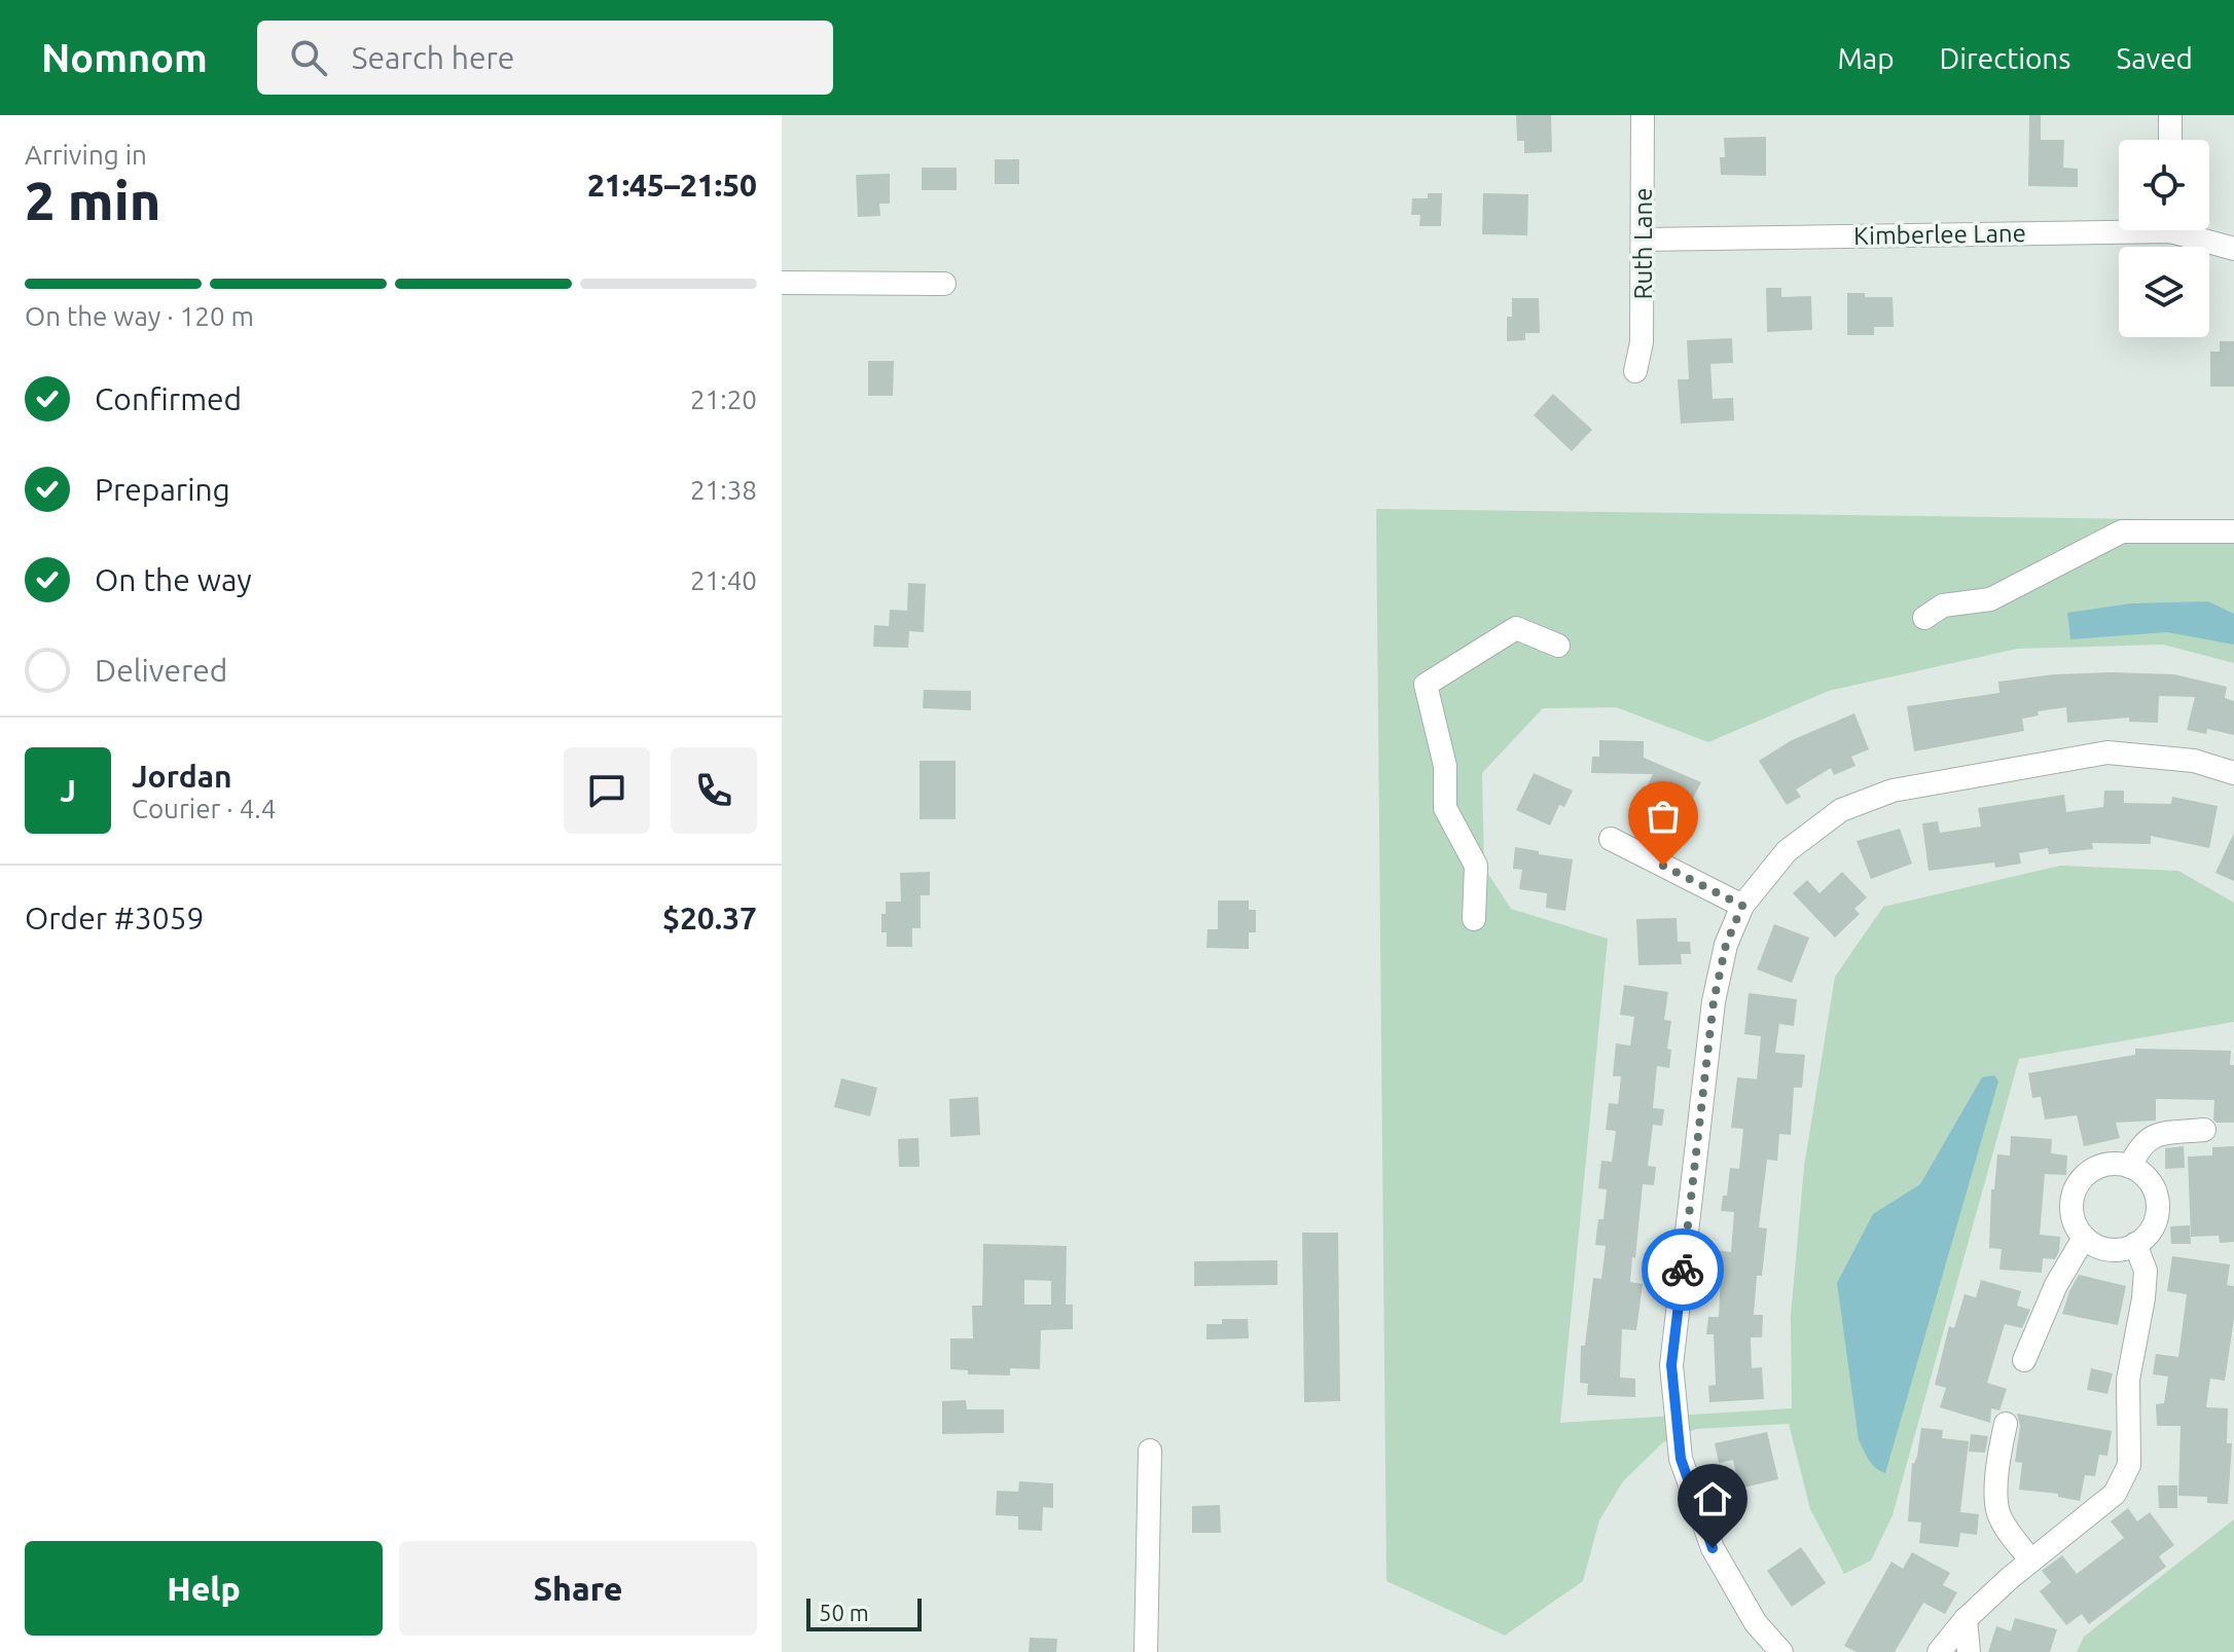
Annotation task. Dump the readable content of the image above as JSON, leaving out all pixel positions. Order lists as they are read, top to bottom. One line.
{"streets":{"street":["Kimberlee Lane","Ruth Lane"]},"crossings":[["Kimberlee Lane","Ruth Lane"]],"scale_bar":"50 m","page":{"header":"Nomnom","search":"Search here","nav":["Map","Directions","Saved"],"heading":["2 min","Arriving in","21:45–21:50"],"panel":["Jordan","Courier · 4.4","Order #3059","$20.37"],"bar":"On the way · 120 m","list":[["Confirmed","21:20"],["Preparing","21:38"],["On the way","21:40"],"Delivered"],"round":"J","buttons":["Help","Share"],"scale":"50 m"}}
